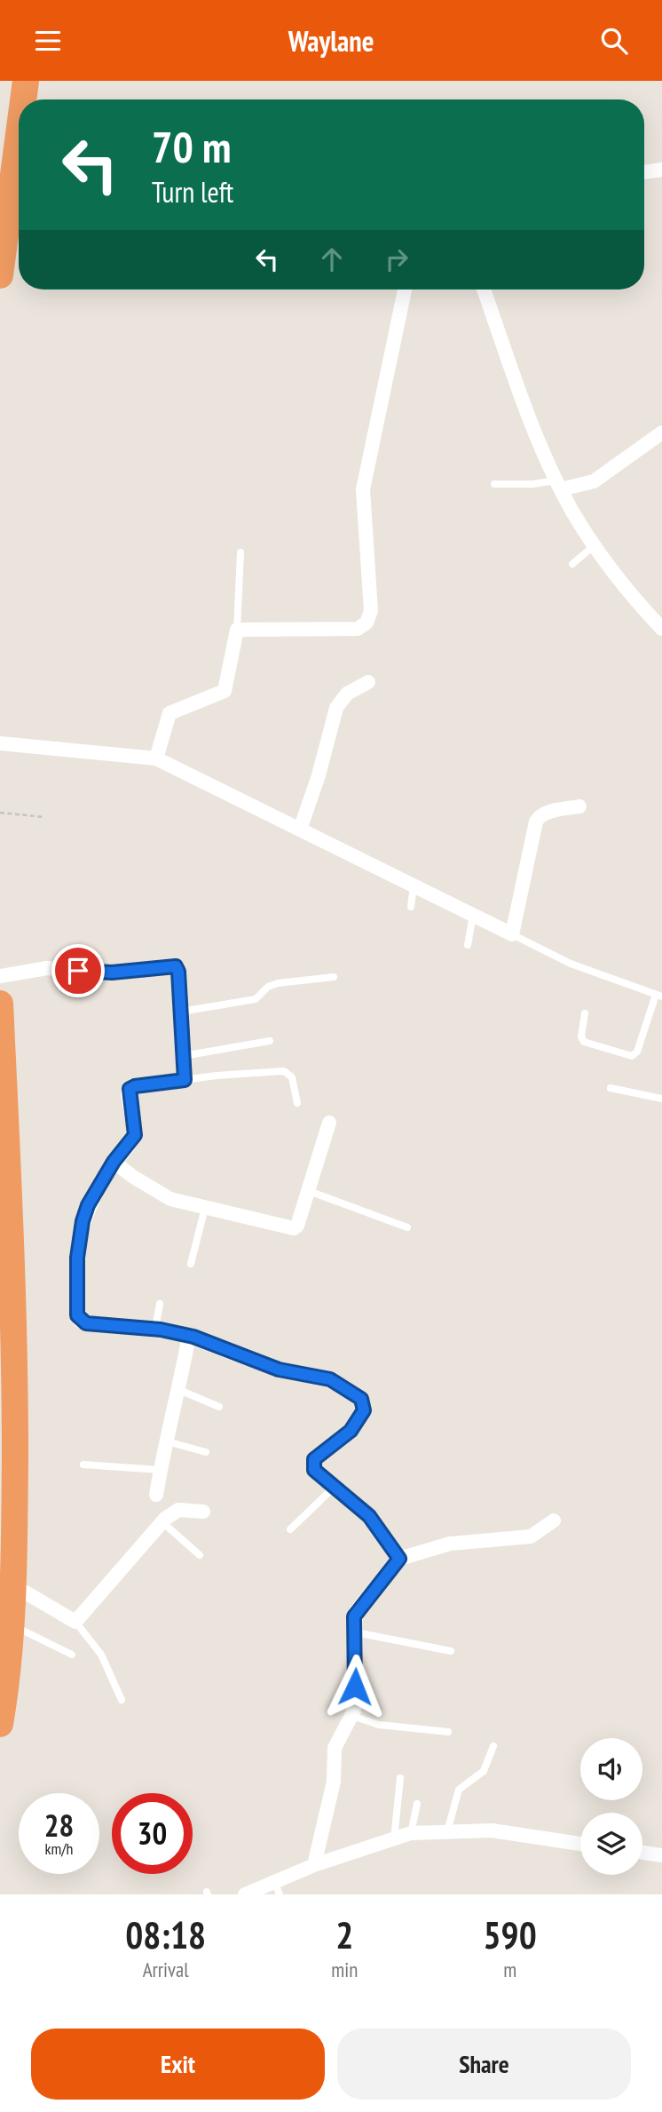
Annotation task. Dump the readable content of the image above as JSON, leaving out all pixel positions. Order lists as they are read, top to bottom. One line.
{"page":{"header":"Waylane","turn":["70 m","Turn left"],"speed":"28 km/h","limit":"30","eta":["08:18","Arrival","2","min","590","m"],"buttons":["Exit","Share"]}}
